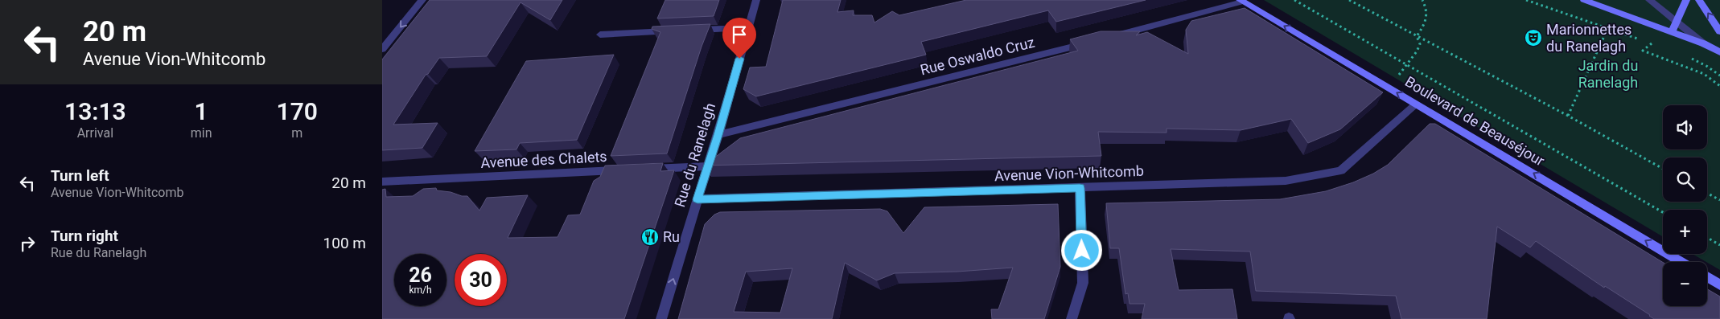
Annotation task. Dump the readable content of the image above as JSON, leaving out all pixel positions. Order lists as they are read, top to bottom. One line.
{"streets":{"street":["Rue Oswaldo Cruz","Boulevard de Beauséjour","Rue du Ranelagh","Avenue des Chalets","Avenue Vion-Whitcomb"]},"crossings":[["Rue Oswaldo Cruz","Rue du Ranelagh"],["Boulevard de Beauséjour","Avenue Vion-Whitcomb"],["Rue du Ranelagh","Avenue Vion-Whitcomb"]],"one_way":["Boulevard de Beauséjour","Rue du Ranelagh"],"parks":["Jardin du Ranelagh"],"places":{"theatre":["Marionnettes du Ranelagh"],"restaurant":["Ru"]},"page":{"turn":["20 m","Avenue Vion-Whitcomb"],"eta":["13:13","Arrival","1","min","170","m"],"map_buttons":["+","−"],"list":[{"name":"Turn left","note":"Avenue Vion-Whitcomb","value":"20 m"},{"name":"Turn right","note":"Rue du Ranelagh","value":"100 m"}],"speed":"26 km/h","limit":"30"}}
